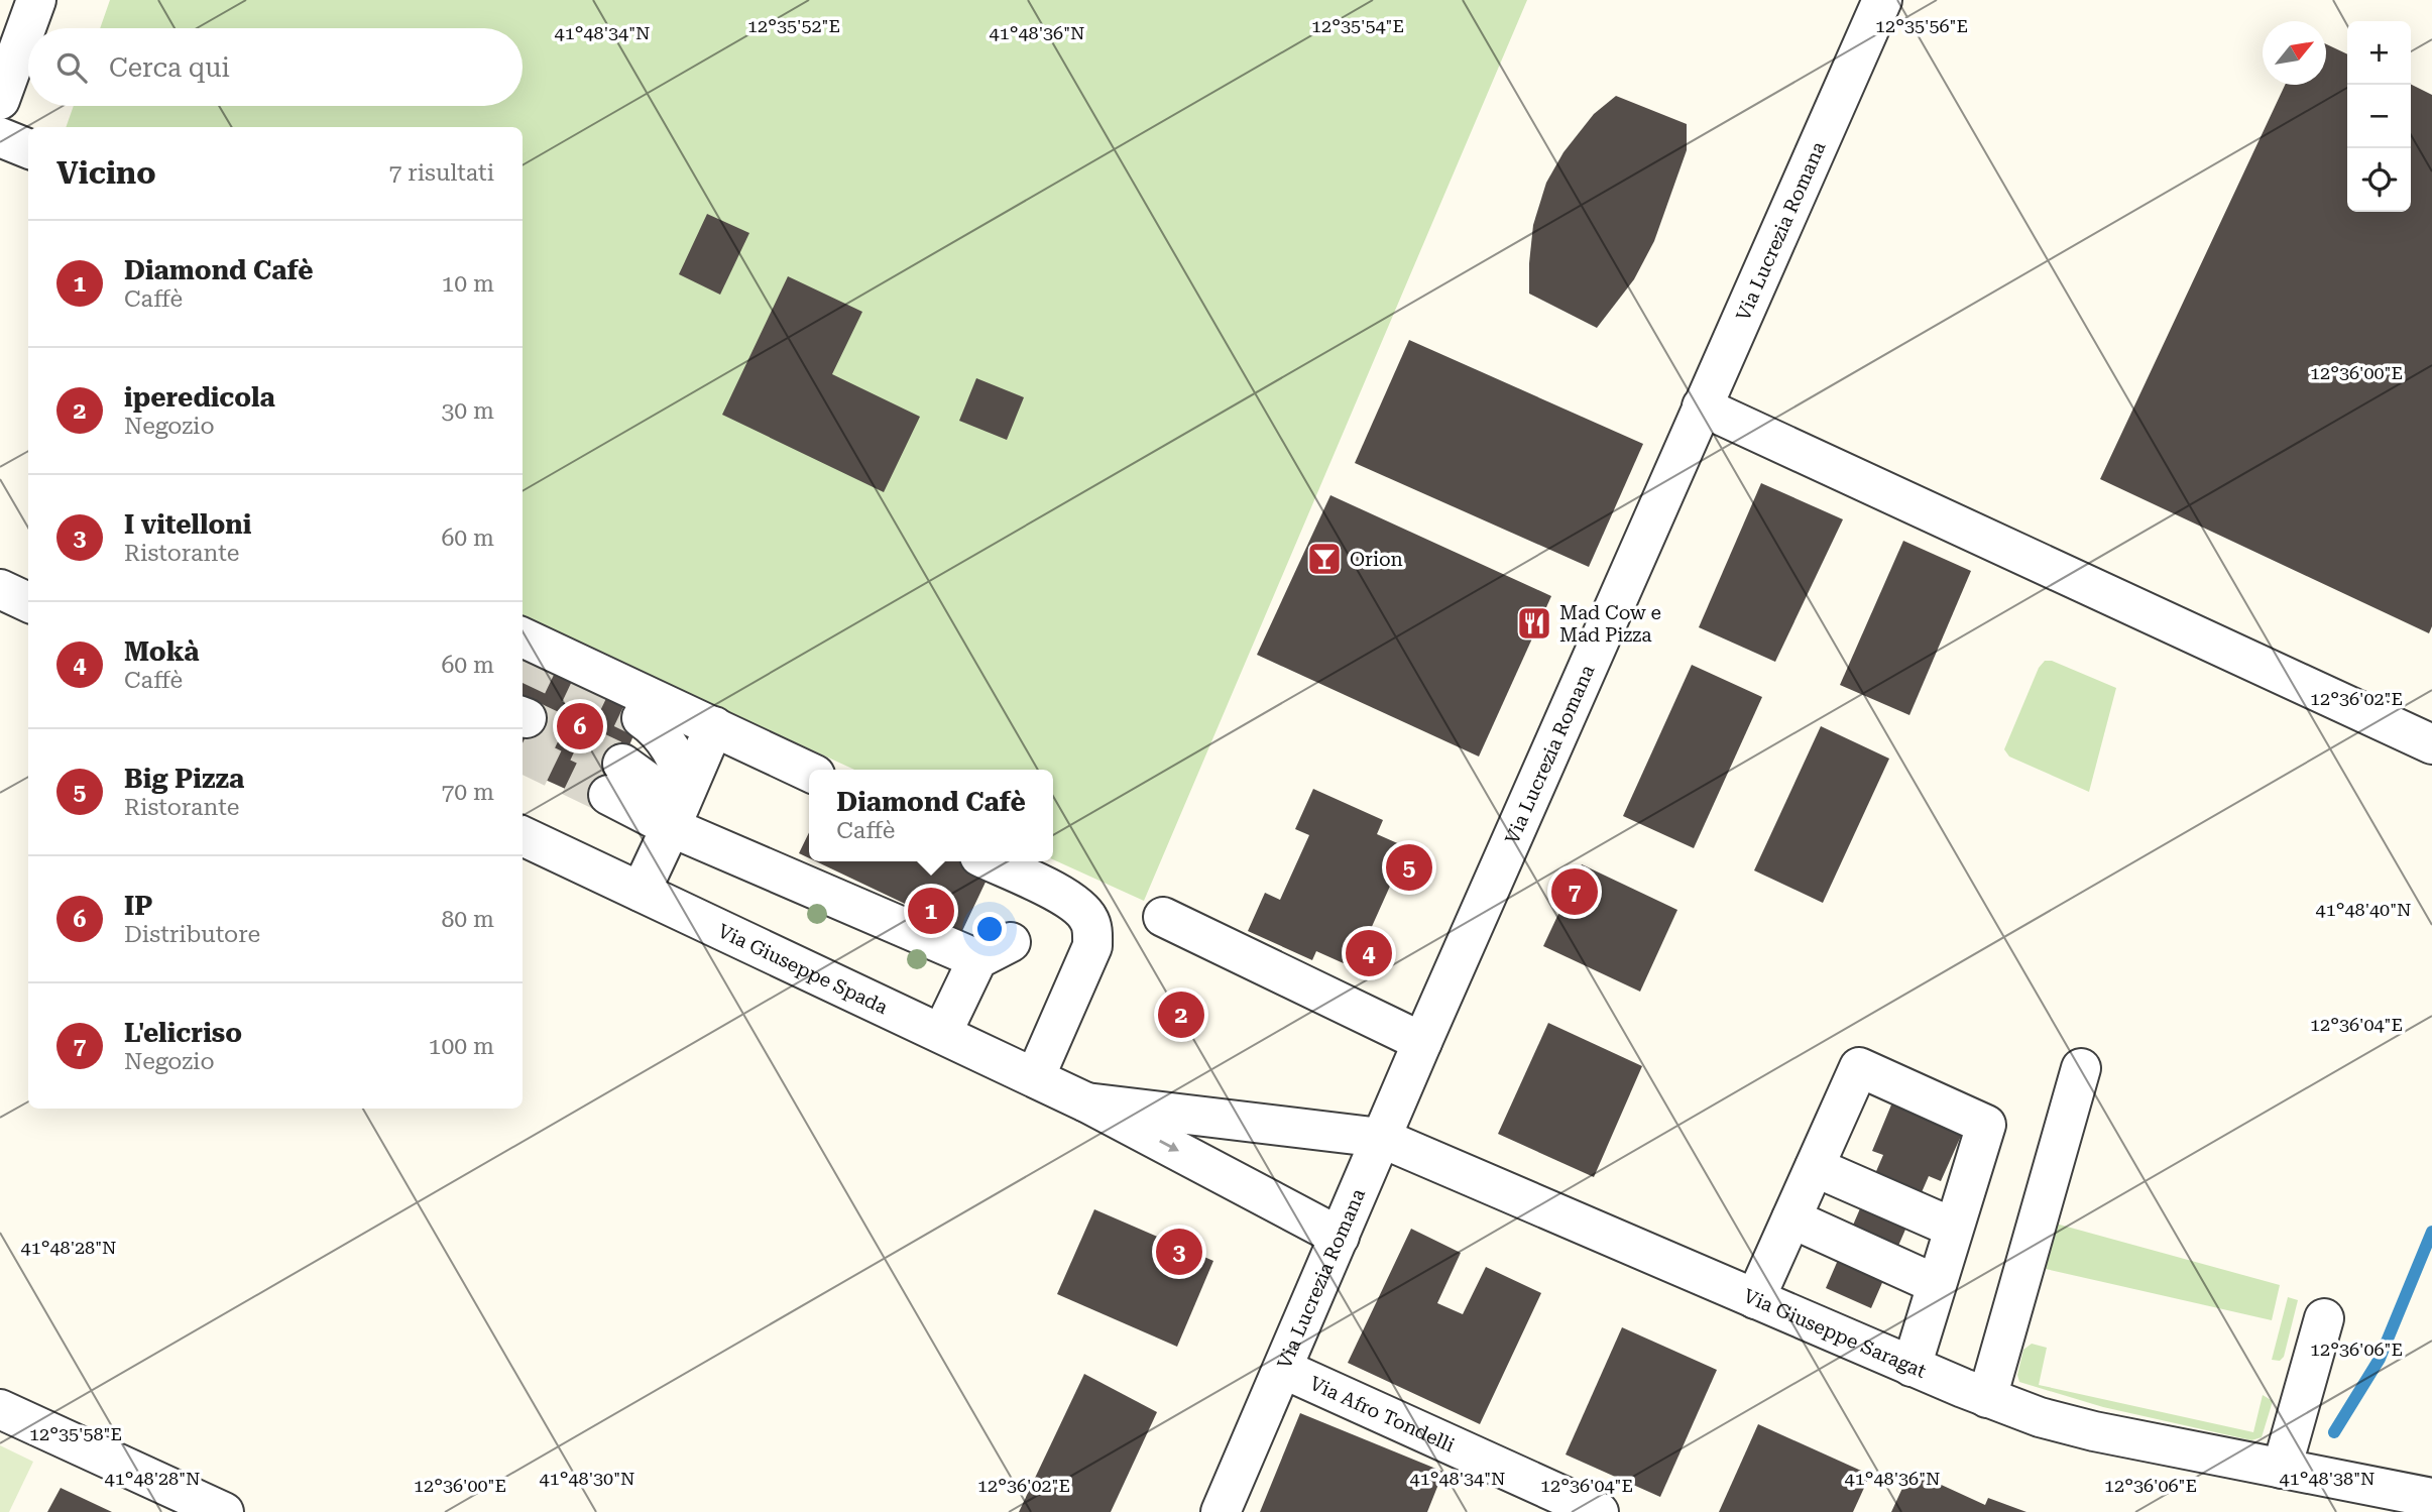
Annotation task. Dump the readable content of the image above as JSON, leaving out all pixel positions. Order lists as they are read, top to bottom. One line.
{"streets":{"street":["Via Lucrezia Romana","Via Giuseppe Spada","Via Giuseppe Saragat","Via Afro Tondelli"]},"crossings":[["Via Lucrezia Romana","Via Giuseppe Spada"],["Via Lucrezia Romana","Via Giuseppe Saragat"],["Via Lucrezia Romana","Via Afro Tondelli"],["Via Giuseppe Spada","Via Giuseppe Saragat"]],"places":{"bar":["Orion"],"restaurant":["Mad Cow e Mad Pizza"]},"north":"top right","page":{"map_buttons":["+","−"],"search":"Cerca qui","heading":["Vicino","7 risultati"],"list":[{"mark":"1","name":"Diamond Cafè","note":"Caffè","value":"10 m"},{"mark":"2","name":"iperedicola","note":"Negozio","value":"30 m"},{"mark":"3","name":"I vitelloni","note":"Ristorante","value":"60 m"},{"mark":"4","name":"Mokà","note":"Caffè","value":"60 m"},{"mark":"5","name":"Big Pizza","note":"Ristorante","value":"70 m"},{"mark":"6","name":"IP","note":"Distributore","value":"80 m"},{"mark":"7","name":"L'elicriso","note":"Negozio","value":"100 m"}],"pins":["6","5","7","1","4","2","3"],"popup":["Diamond Cafè","Caffè"]},"coordinates":["12°35'52\"E","12°35'54\"E","12°35'56\"E","41°48'34\"N","41°48'36\"N","12°36'00\"E","12°36'02\"E","41°48'40\"N","12°36'04\"E","41°48'28\"N","12°36'06\"E","12°35'58\"E","41°48'30\"N","41°48'38\"N"]}
